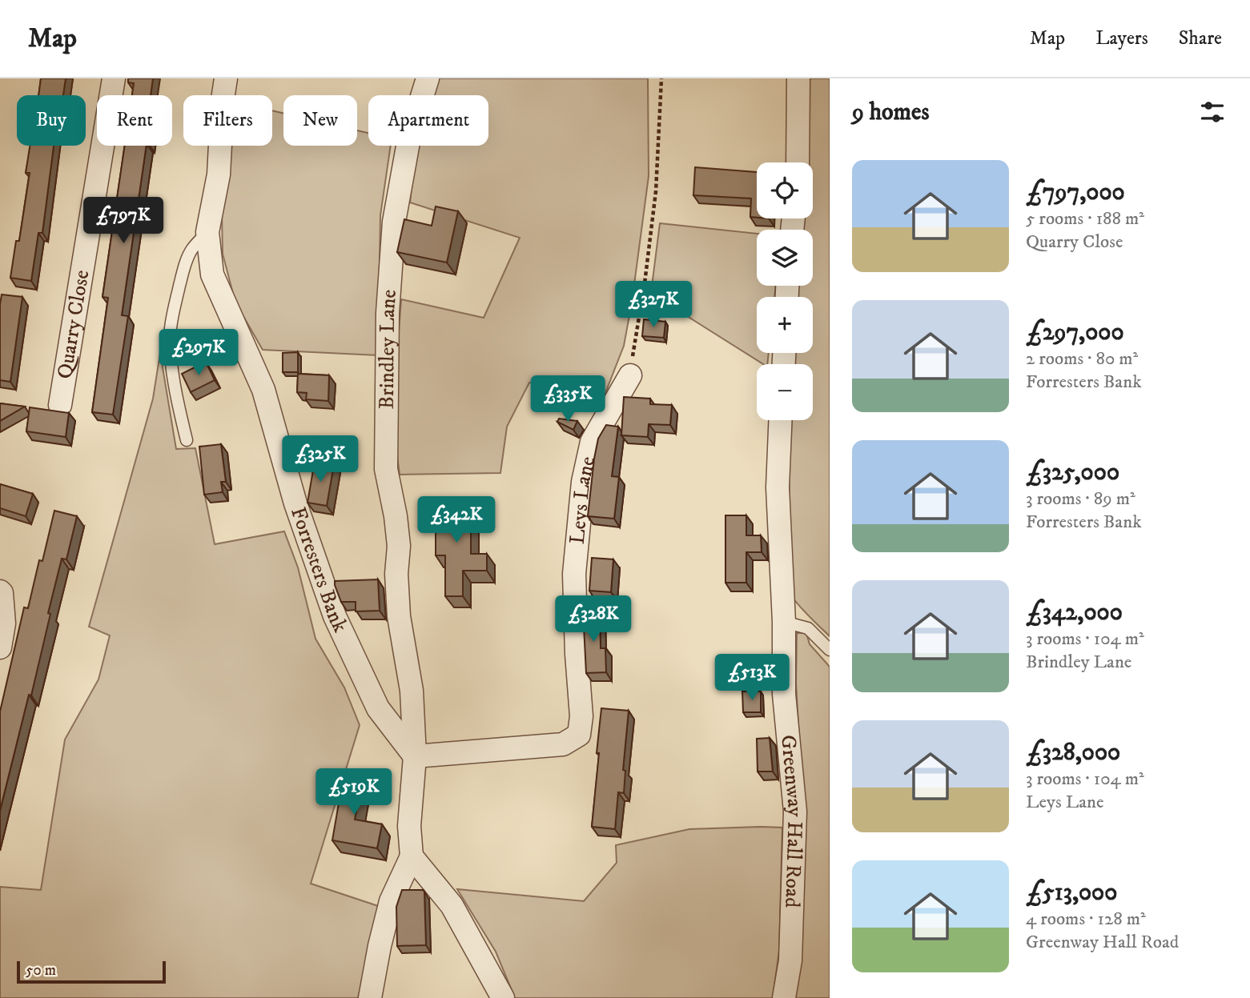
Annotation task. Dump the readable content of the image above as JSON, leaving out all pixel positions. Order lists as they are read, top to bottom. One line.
{"streets":{"street":["Quarry Close","Brindley Lane","Leys Lane","Forresters Bank","Greenway Hall Road"]},"crossings":[["Brindley Lane","Leys Lane"],["Brindley Lane","Forresters Bank"],["Leys Lane","Forresters Bank"]],"scale_bar":"50 m","page":{"header":"Map","nav":["Map","Layers","Share"],"heading":"9 homes","chip":["Buy","Rent","Filters","New","Apartment"],"list":[{"name":"£797,000","note":"5 rooms · 188 m² · Quarry Close"},{"name":"£297,000","note":"2 rooms · 80 m² · Forresters Bank"},{"name":"£325,000","note":"3 rooms · 89 m² · Forresters Bank"},{"name":"£342,000","note":"3 rooms · 104 m² · Brindley Lane"},{"name":"£328,000","note":"3 rooms · 104 m² · Leys Lane"},{"name":"£513,000","note":"4 rooms · 128 m² · Greenway Hall Road"}],"map_buttons":["+","−"],"price":["£797K","£327K","£297K","£335K","£325K","£342K","£328K","£513K","£519K"],"scale":"50 m"}}
